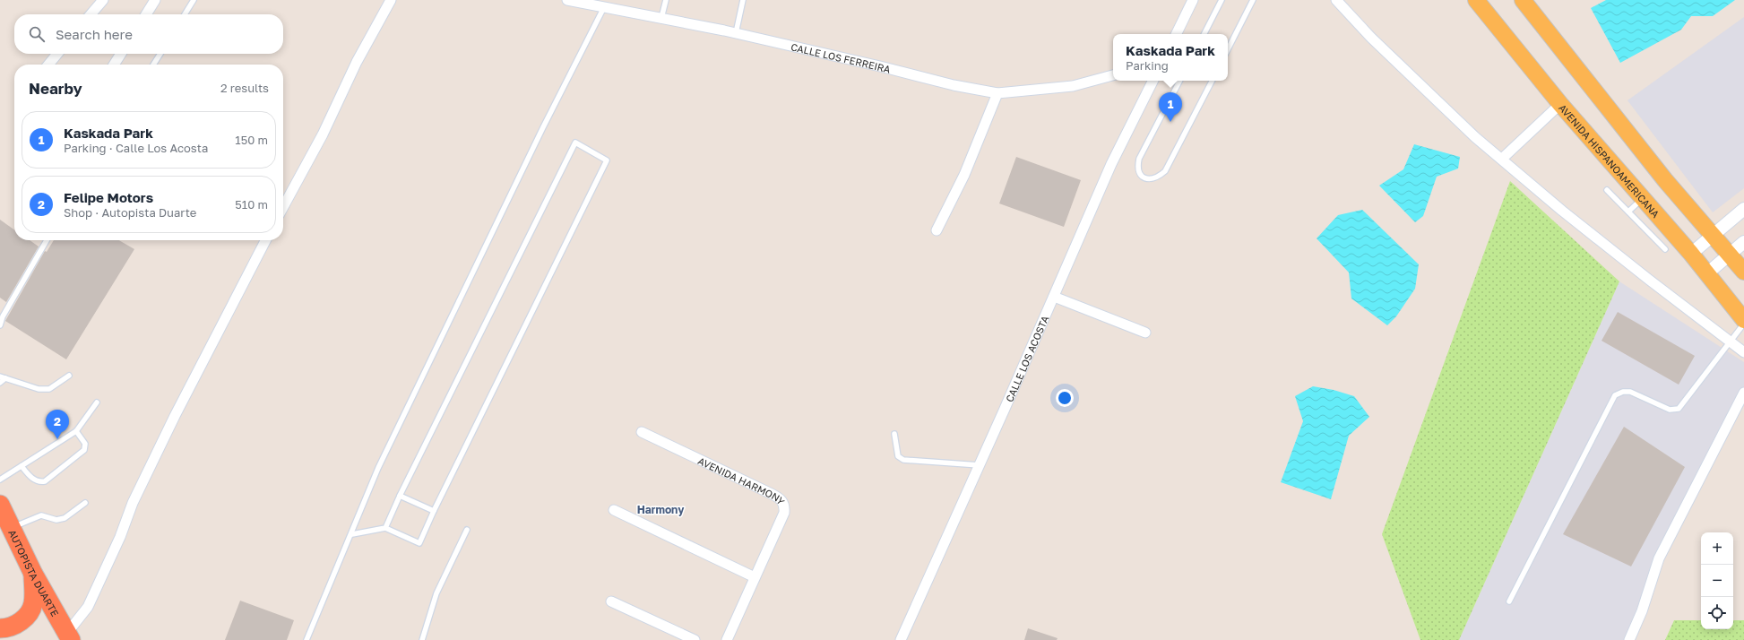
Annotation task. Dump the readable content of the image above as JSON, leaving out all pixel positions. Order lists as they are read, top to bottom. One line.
{"streets":{"highway":["AUTOPISTA DUARTE"],"main road":["AVENIDA HISPANOAMERICANA"],"street":["CALLE LOS FERREIRA","CALLE LOS ACOSTA","AVENIDA HARMONY"]},"districts":["Harmony"],"page":{"search":"Search here","popup":["Kaskada Park","Parking"],"heading":["Nearby","2 results"],"pins":["1","2"],"list":[{"mark":"1","name":"Kaskada Park","note":"Parking · Calle Los Acosta","value":"150 m"},{"mark":"2","name":"Felipe Motors","note":"Shop · Autopista Duarte","value":"510 m"}],"map_buttons":["+","−"]}}
